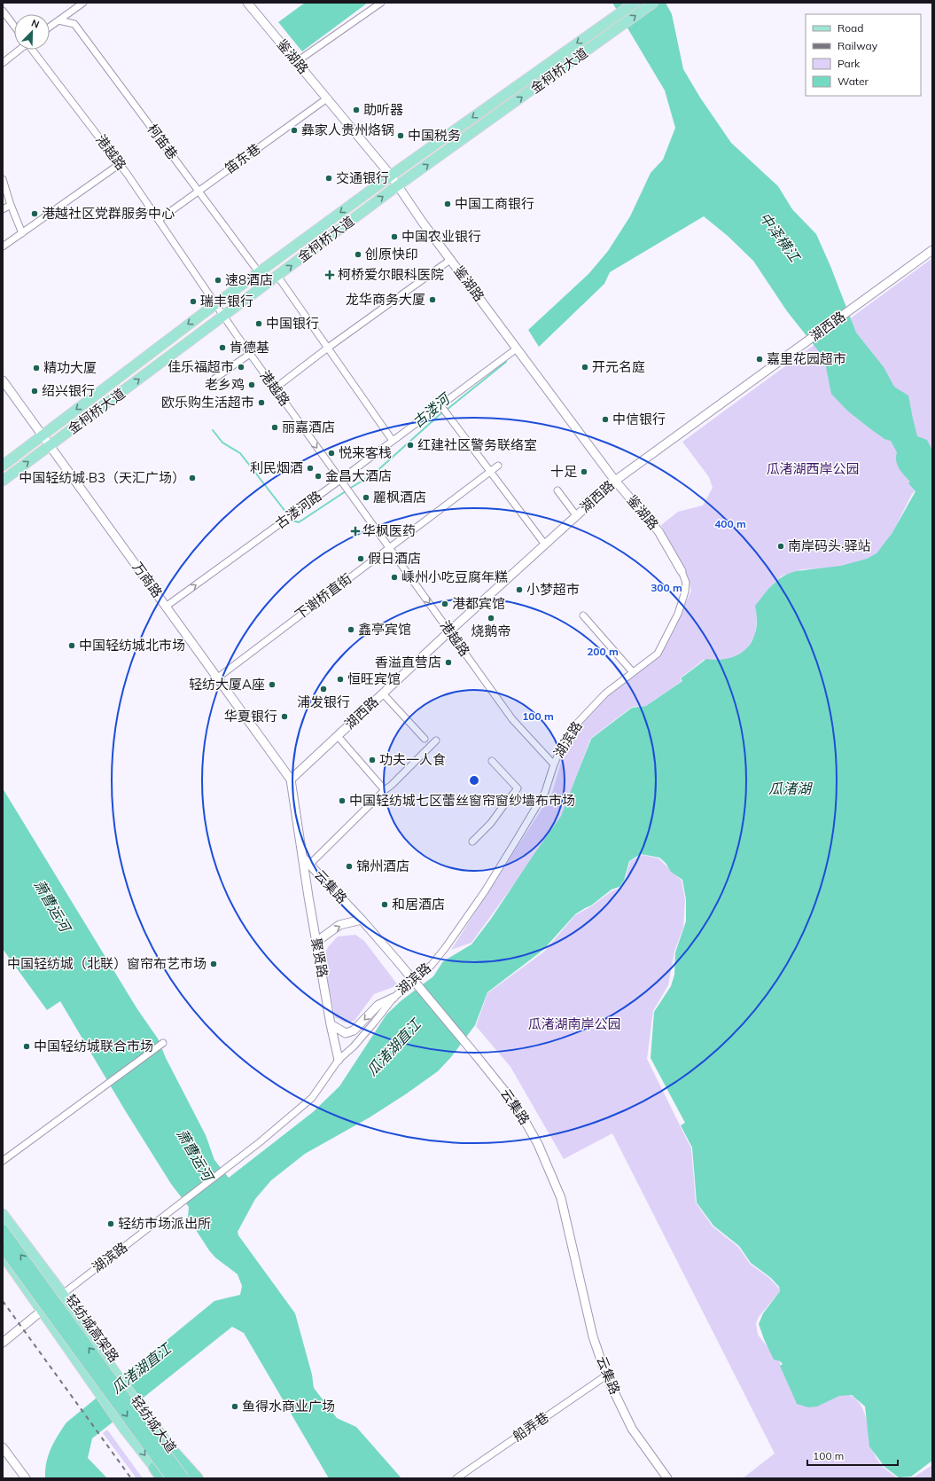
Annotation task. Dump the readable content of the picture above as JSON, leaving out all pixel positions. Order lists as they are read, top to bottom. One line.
{"streets":{"highway":["轻纺城高架路"],"main road":["金柯桥大道","轻纺城大道"],"street":["鉴湖路","柯笛巷","港越路","笛东巷","湖西路","古溇河路","万商路","下谢桥直街","湖滨路","云集路","聚贤路","船弄巷"]},"crossings":[["鉴湖路","金柯桥大道"],["鉴湖路","笛东巷"],["鉴湖路","湖西路"],["鉴湖路","古溇河路"],["鉴湖路","湖滨路"],["金柯桥大道","柯笛巷"],["金柯桥大道","港越路"],["金柯桥大道","万商路"],["柯笛巷","笛东巷"],["港越路","笛东巷"],["港越路","湖西路"],["港越路","古溇河路"],["港越路","下谢桥直街"],["港越路","湖滨路"],["湖西路","万商路"],["古溇河路","万商路"],["万商路","下谢桥直街"],["湖滨路","聚贤路"],["湖滨路","轻纺城大道"],["云集路","聚贤路"],["云集路","船弄巷"]],"one_way":["古溇河路"],"water":["中泽横江","古溇河","瓜渚湖","萧曹运河","瓜渚湖直江"],"parks":["瓜渚湖西岸公园","瓜渚湖南岸公园"],"places":{"other":["助听器","彝家人贵州烙锅","中国税务","交通银行","中国工商银行","港越社区党群服务中心","中国农业银行","创原快印","速8酒店","龙华商务大厦","瑞丰银行","中国银行","肯德基","嘉里花园超市","佳乐福超市","开元名庭","精功大厦","老乡鸡","绍兴银行","欧乐购生活超市","中信银行","丽嘉酒店","红建社区警务联络室","悦来客栈","利民烟酒","十足","金昌大酒店","中国轻纺城·B3（天汇广场）","麗枫酒店","南岸码头·驿站","假日酒店","嵊州小吃豆腐年糕","小梦超市","港都宾馆","烧鹅帝","鑫亭宾馆","中国轻纺城北市场","香溢直营店","恒旺宾馆","轻纺大厦A座","浦发银行","华夏银行","功夫一人食","中国轻纺城七区蕾丝窗帘窗纱墙布市场","锦州酒店","和居酒店","中国轻纺城（北联）窗帘布艺市场","中国轻纺城联合市场","轻纺市场派出所","鱼得水商业广场"],"health":["柯桥爱尔眼科医院","华枫医药"]},"legend":["Road","Railway","Park","Water"],"scale_bar":"100 m","north":"top right","rings":["400 m","300 m","200 m","100 m"]}
